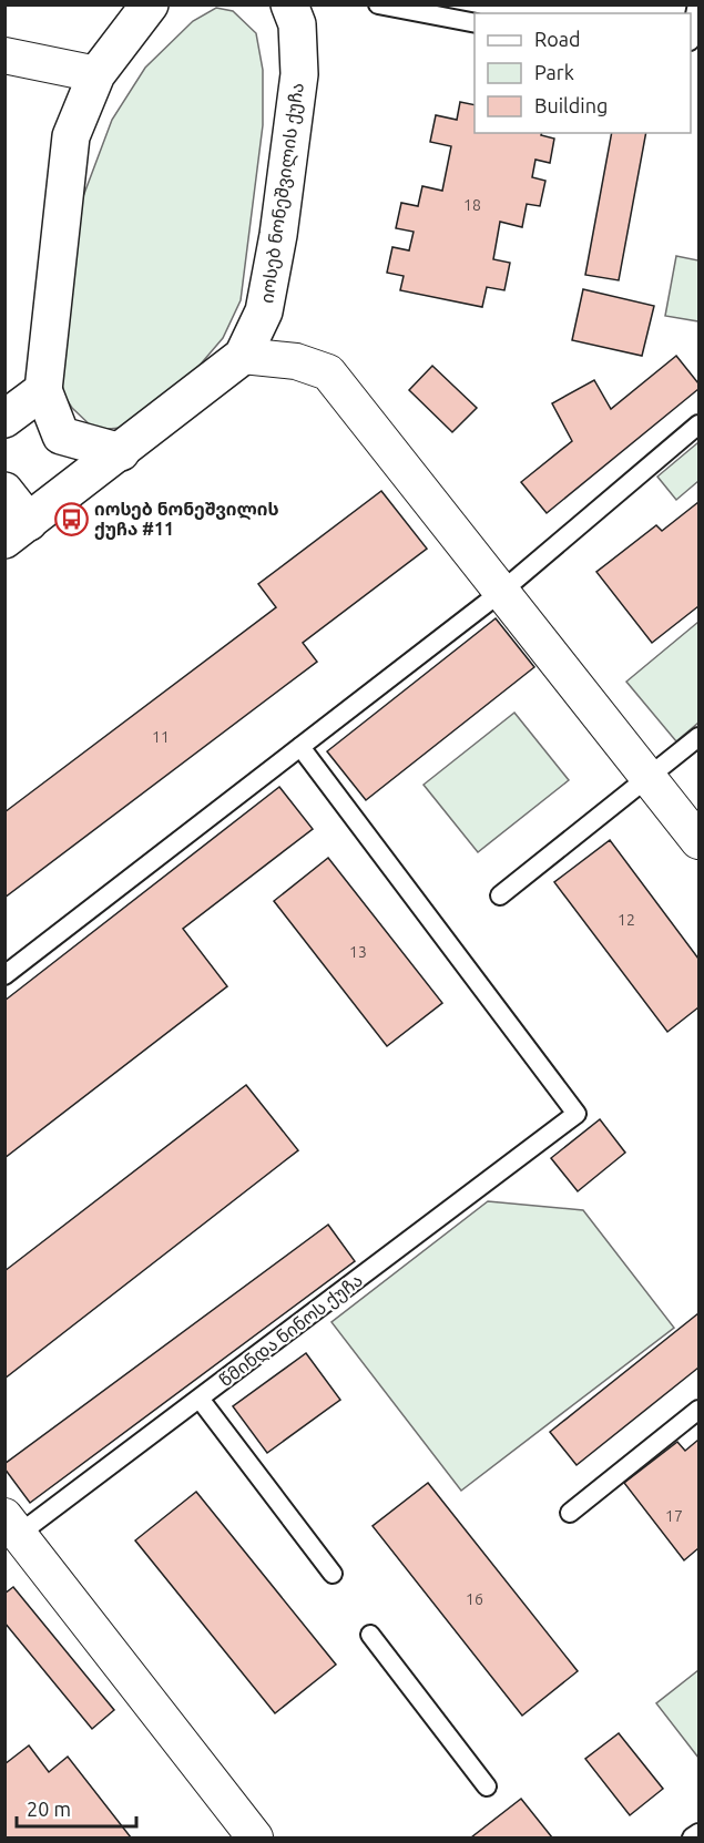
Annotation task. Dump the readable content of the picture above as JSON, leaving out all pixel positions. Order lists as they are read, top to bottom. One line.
{"streets":{"street":["იოსებ ნონეშვილის ქუჩა"],"lane":["წმინდა ნინოს ქუჩა"]},"places":{"bus stop":["იოსებ ნონეშვილის ქუჩა #11"]},"house_numbers":["18","11","12","13","17","16"],"legend":["Road","Park","Building"],"scale_bar":"20 m"}
